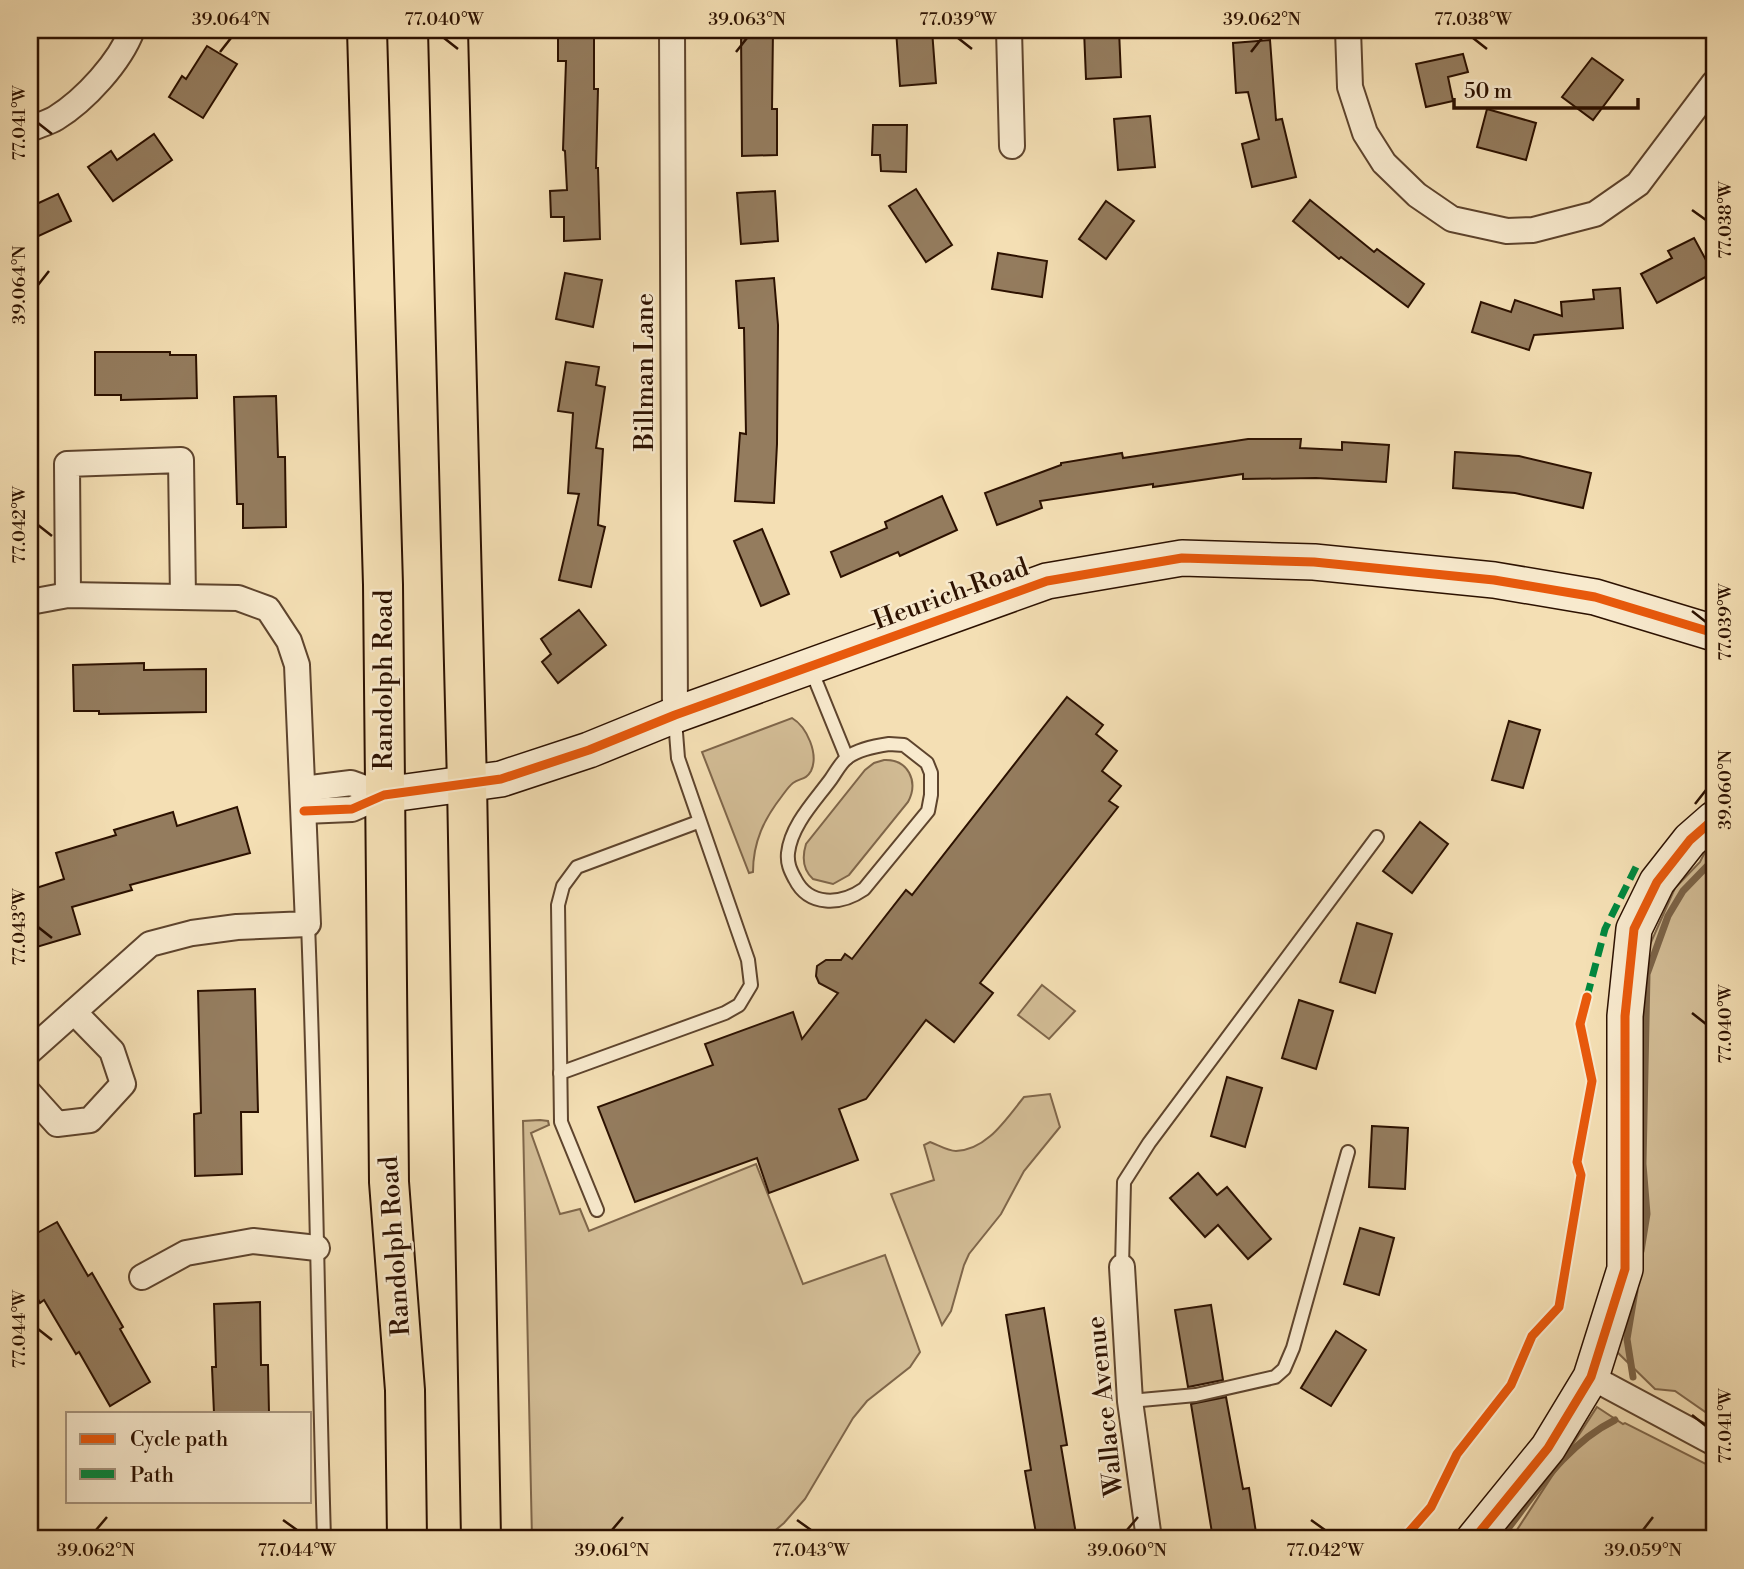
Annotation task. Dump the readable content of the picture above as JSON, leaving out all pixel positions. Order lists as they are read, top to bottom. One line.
{"streets":{"main road":["Randolph Road"],"street":["Billman Lane","Heurich Road","Wallace Avenue"]},"crossings":[["Billman Lane","Heurich Road"],["Heurich Road","Randolph Road"]],"legend":["Cycle path","Path"],"scale_bar":"50 m","coordinates":["39.064°N","77.040°W","39.063°N","77.039°W","39.062°N","77.038°W","77.041°W","77.042°W","39.060°N","77.043°W","77.044°W","39.061°N","39.059°N"]}
